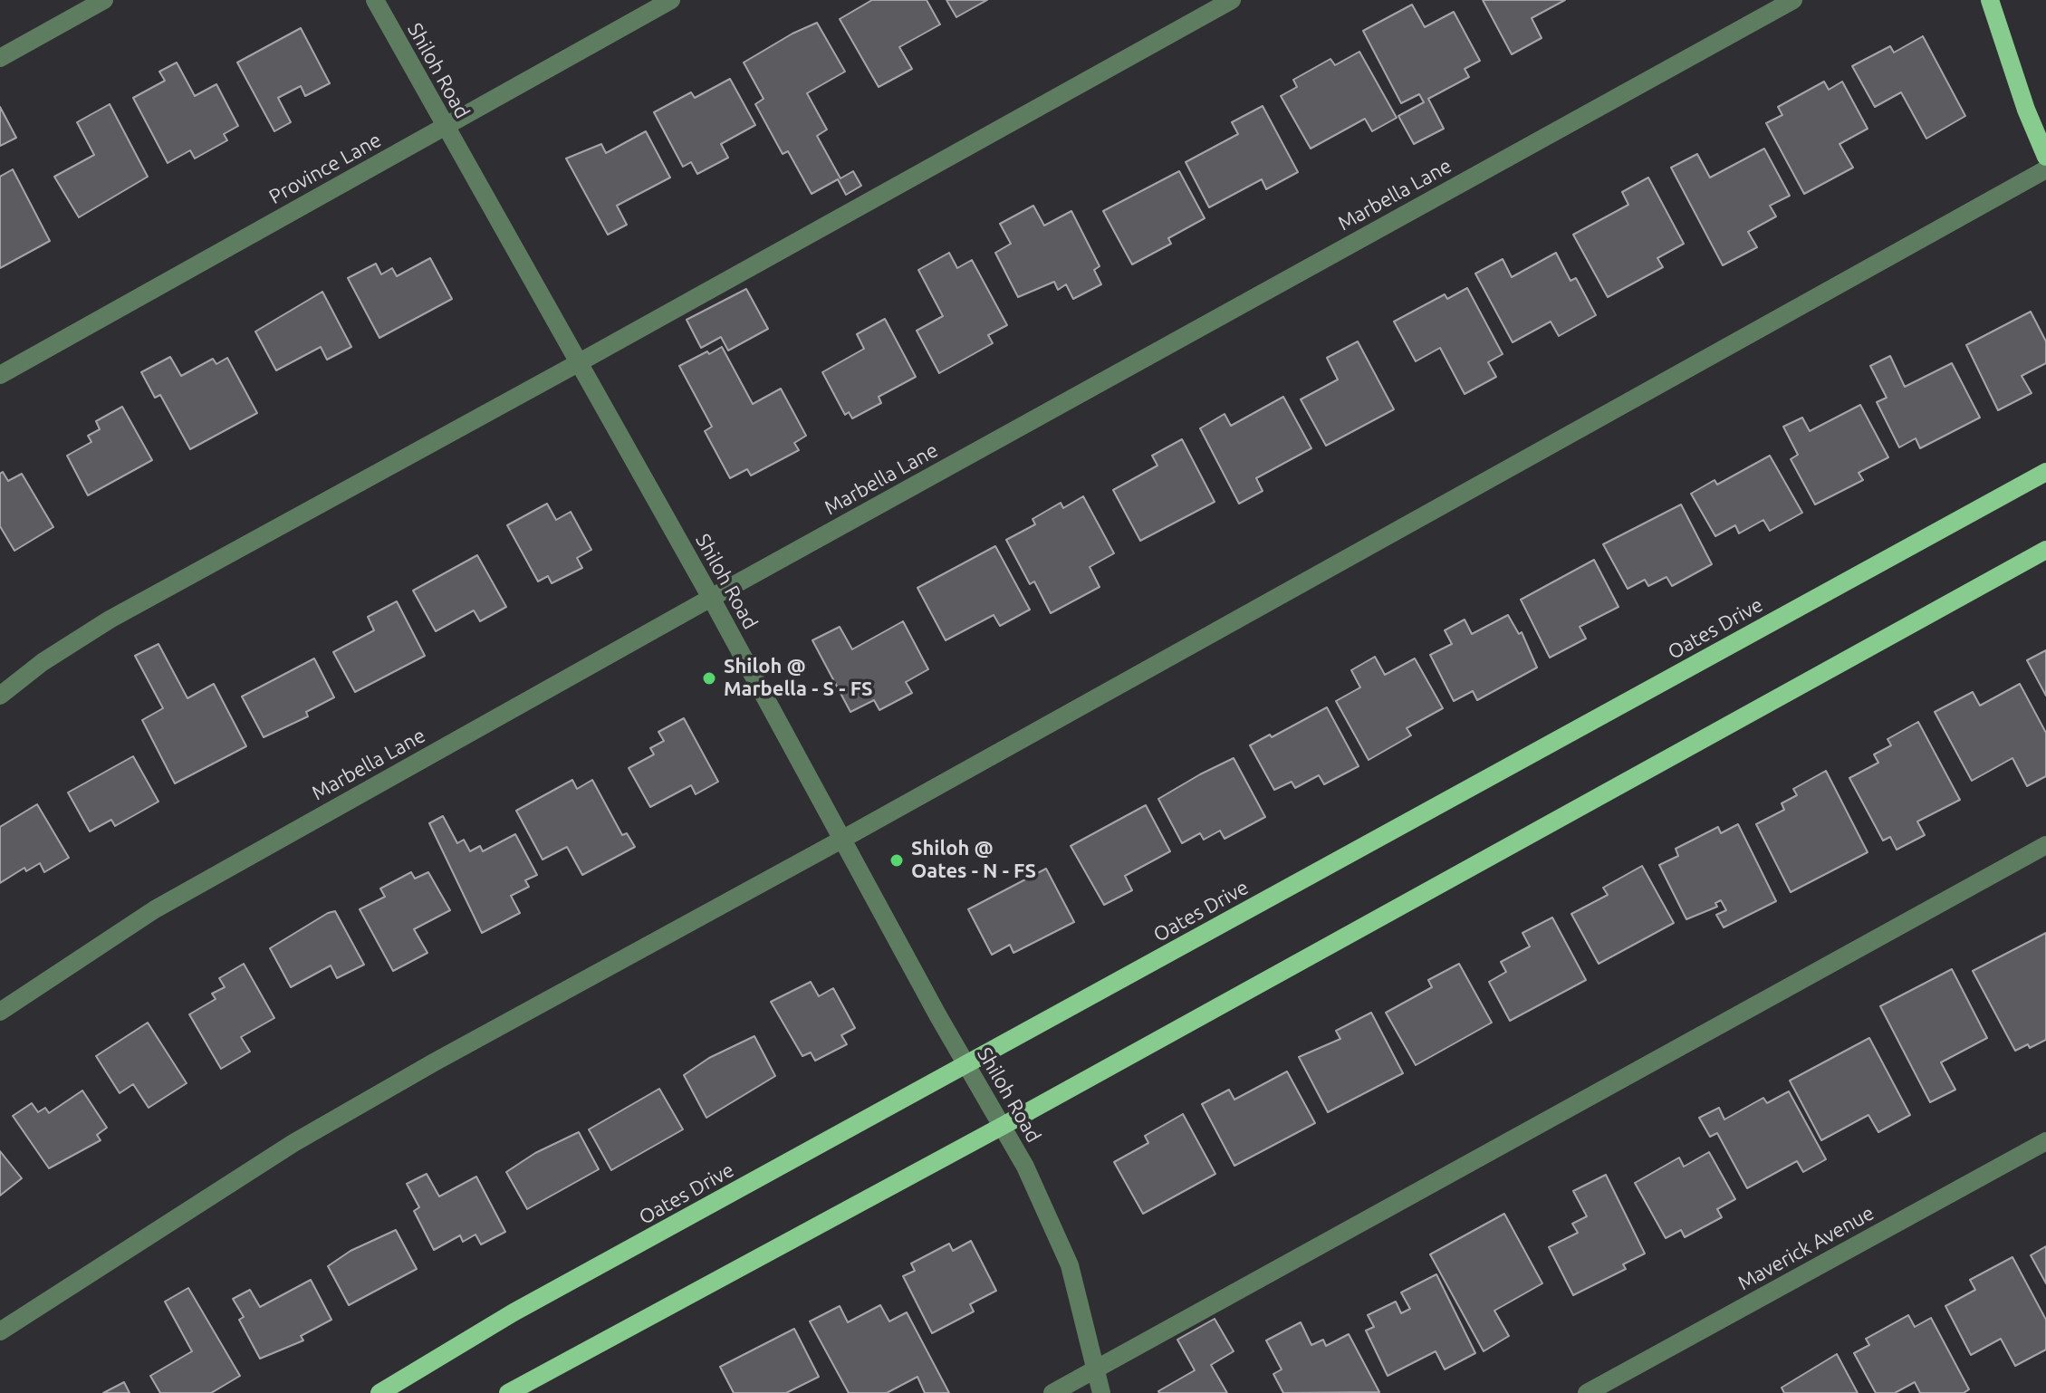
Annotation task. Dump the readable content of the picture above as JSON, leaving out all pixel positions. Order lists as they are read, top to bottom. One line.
{"streets":{"main road":["Oates Drive"],"street":["Shiloh Road","Province Lane","Marbella Lane","Maverick Avenue"]},"crossings":[["Shiloh Road","Province Lane"],["Shiloh Road","Marbella Lane"],["Shiloh Road","Oates Drive"]],"places":["Shiloh @ Marbella - S - FS","Shiloh @ Oates - N - FS"]}
